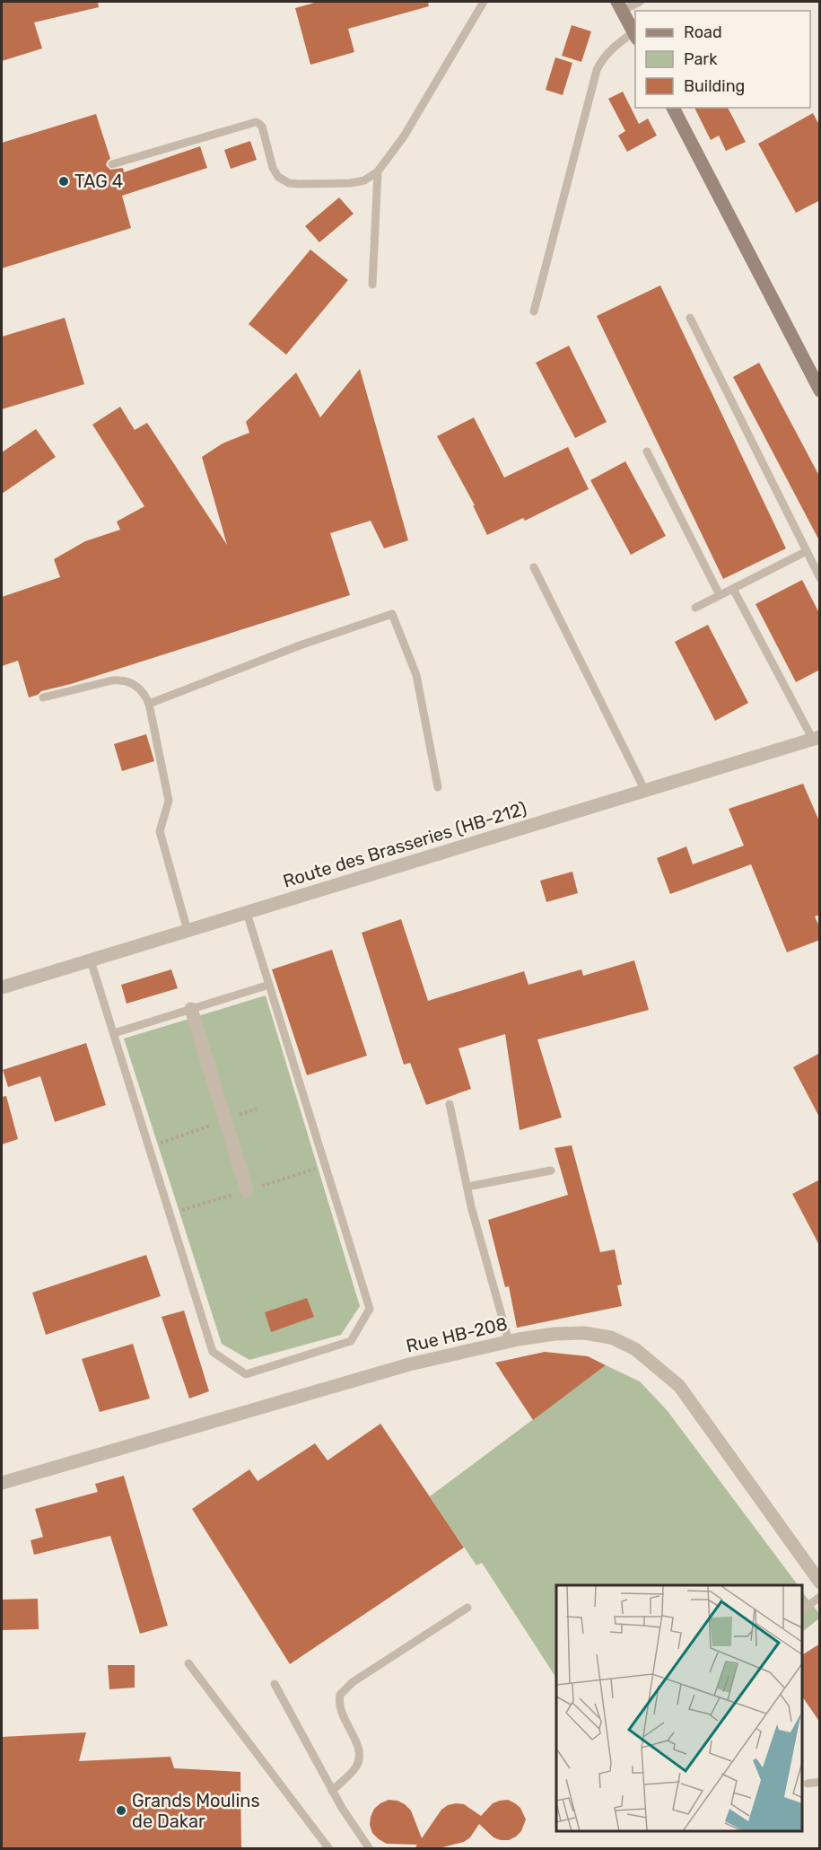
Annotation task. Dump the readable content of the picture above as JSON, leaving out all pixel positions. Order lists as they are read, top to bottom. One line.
{"streets":{"street":["Route des Brasseries (HB-212)","Rue HB-208"]},"places":["TAG 4","Grands Moulins de Dakar"],"legend":["Road","Park","Building"]}
